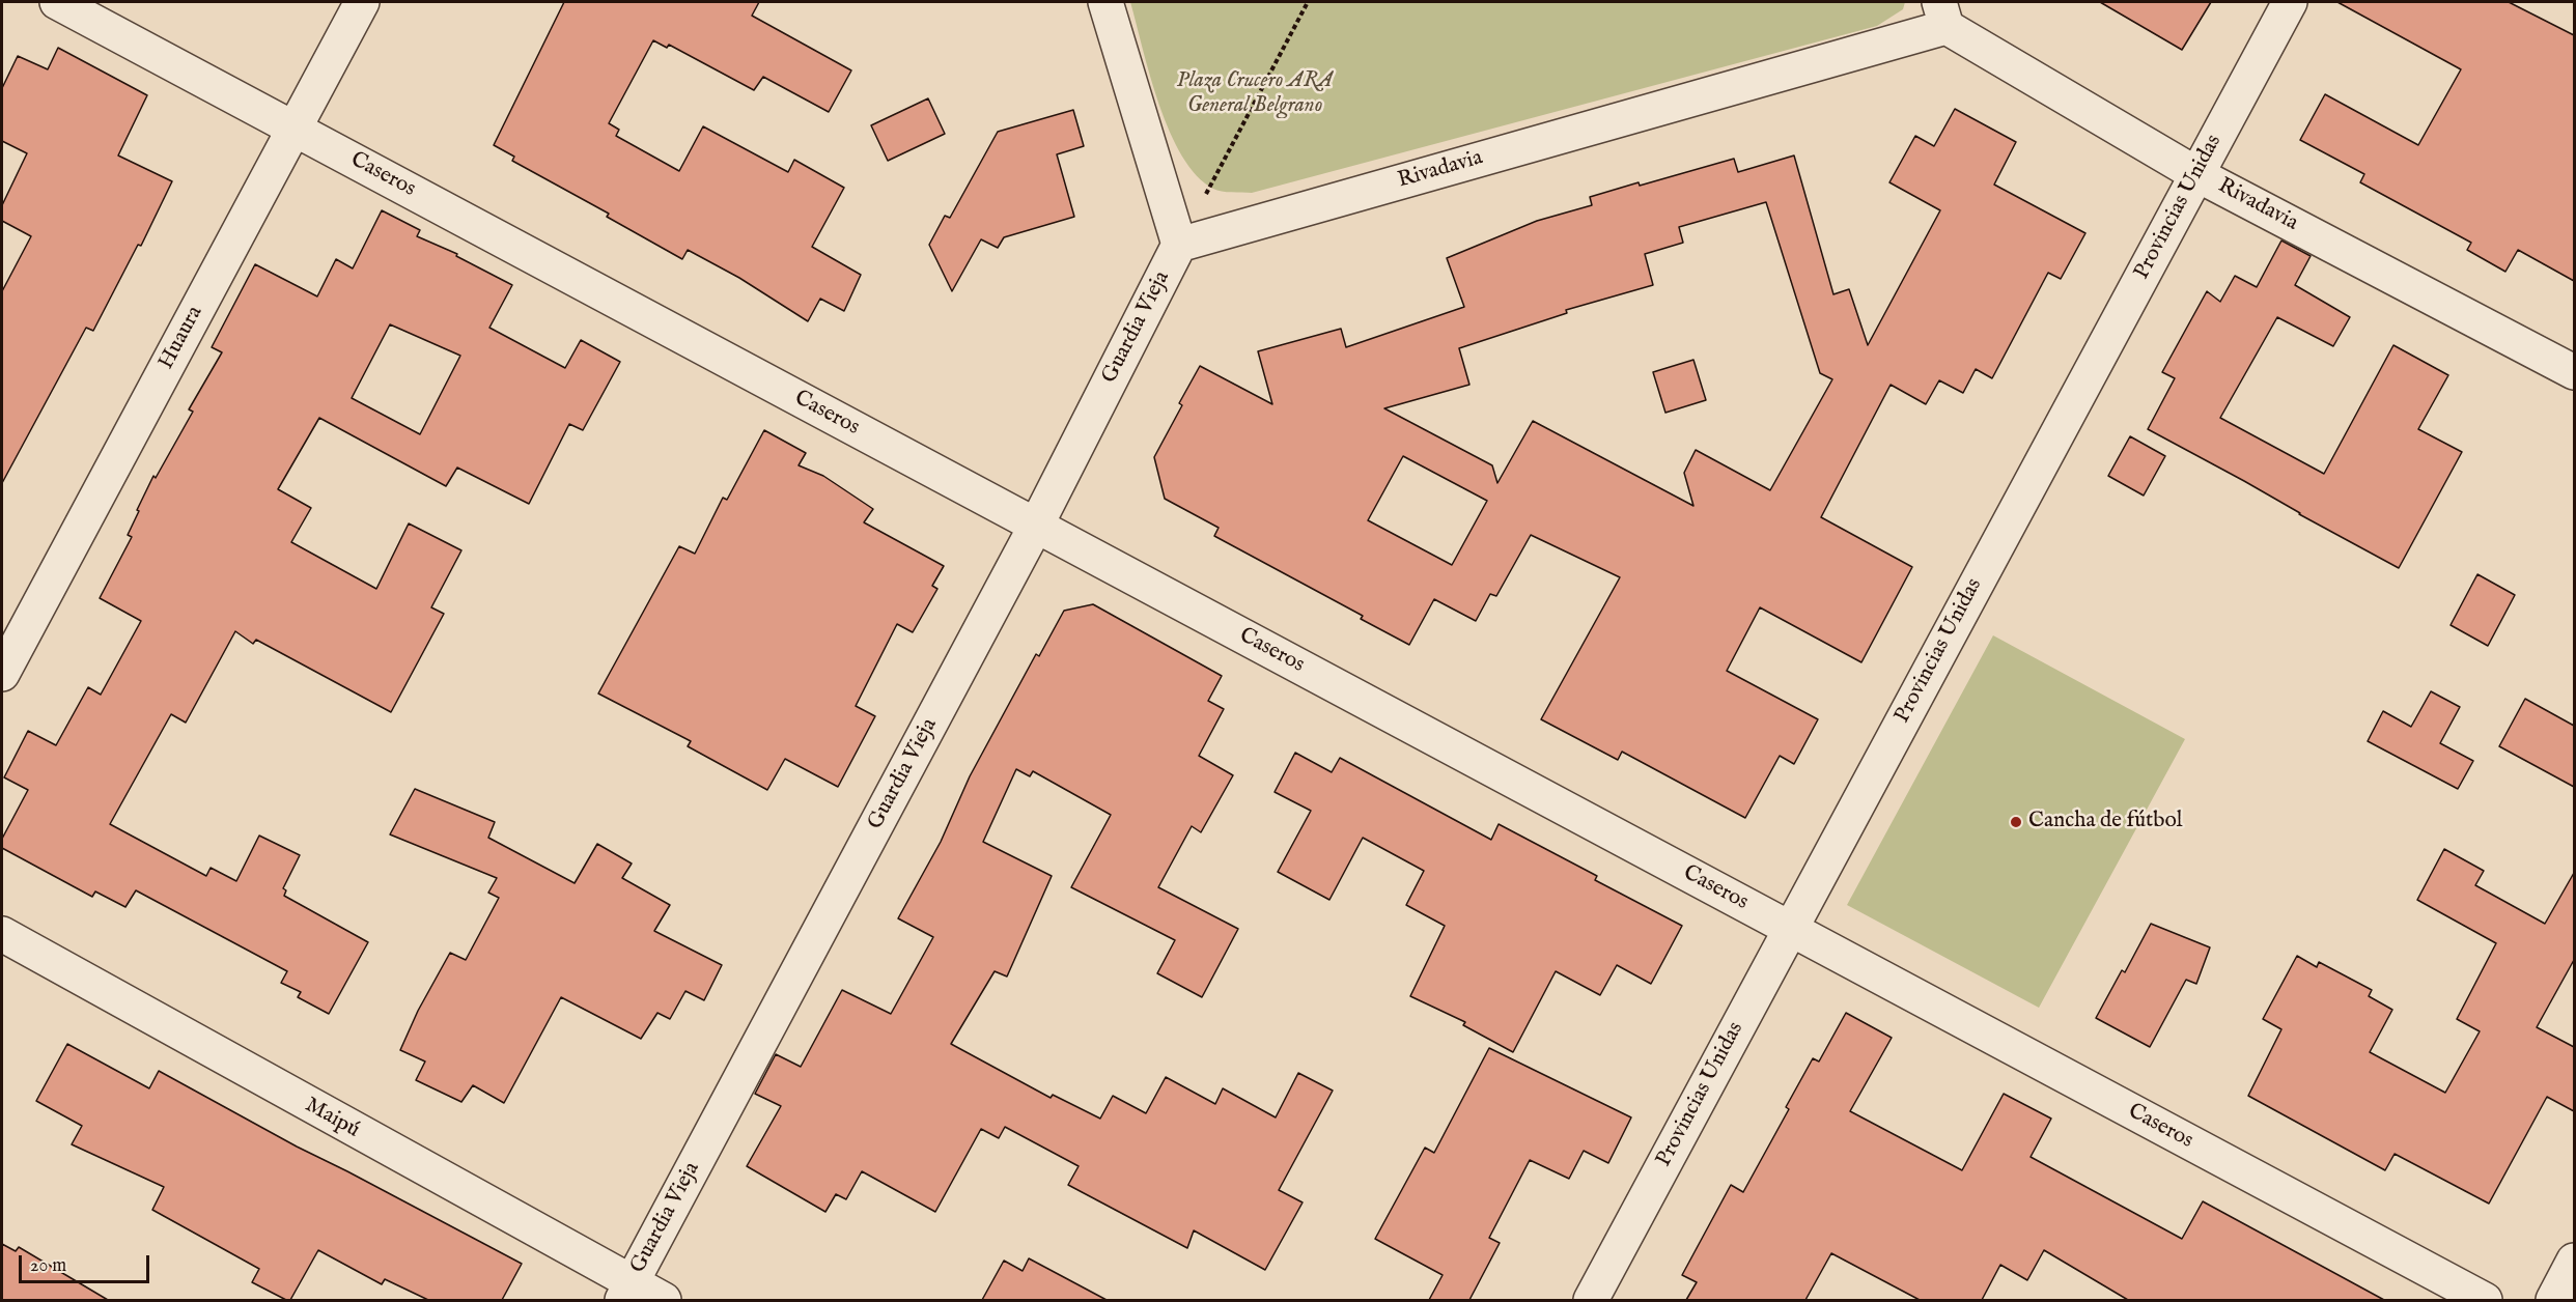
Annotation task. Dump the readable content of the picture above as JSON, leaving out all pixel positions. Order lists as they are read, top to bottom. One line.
{"streets":{"street":["Rivadavia","Caseros","Provincias Unidas","Guardia Vieja","Huaura","Maipú"]},"crossings":[["Rivadavia","Provincias Unidas"],["Rivadavia","Guardia Vieja"],["Caseros","Provincias Unidas"],["Caseros","Guardia Vieja"],["Caseros","Huaura"],["Guardia Vieja","Maipú"]],"parks":["Plaza Crucero ARA General Belgrano"],"places":["Cancha de fútbol"],"scale_bar":"20 m"}
